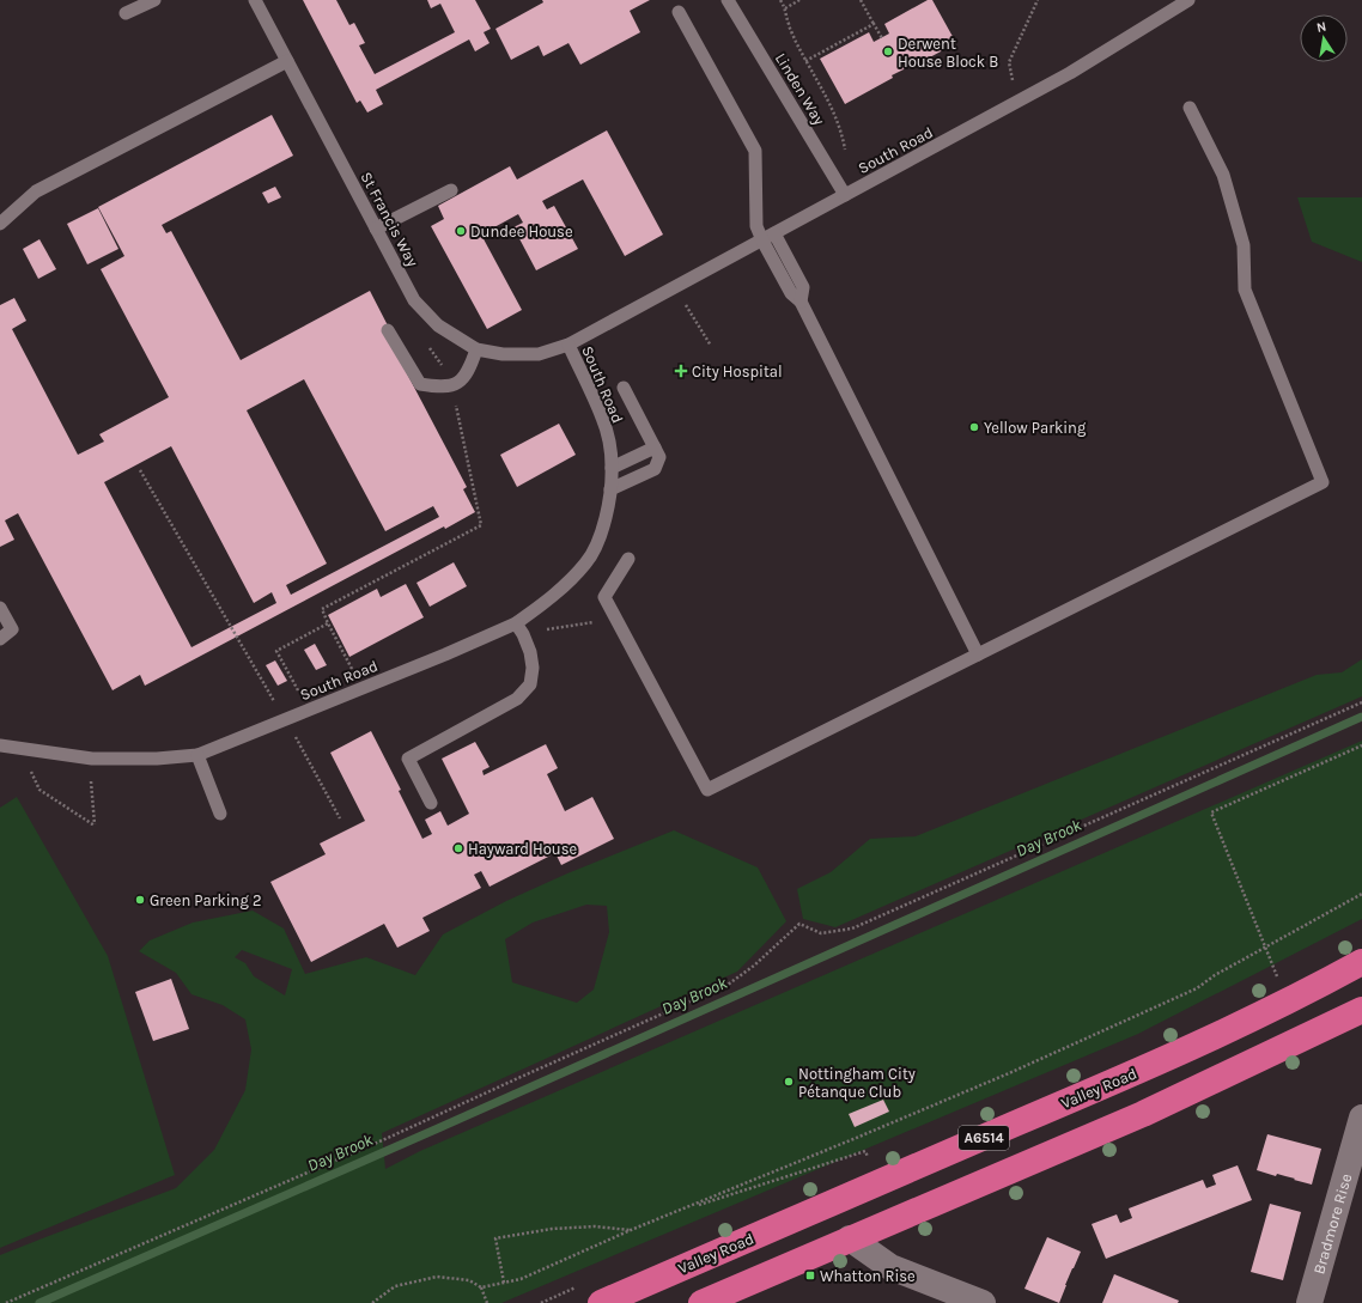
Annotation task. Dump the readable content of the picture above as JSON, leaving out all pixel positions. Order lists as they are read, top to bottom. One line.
{"streets":{"highway":["Valley Road","A6514"],"street":["Bradmore Rise"],"lane":["Linden Way","South Road","St Francis Way"]},"crossings":[["Linden Way","South Road"],["South Road","St Francis Way"]],"water":["Day Brook"],"places":{"other":["Derwent House Block B","Dundee House","Yellow Parking","Hayward House","Green Parking 2","Nottingham City Pétanque Club"],"health":["City Hospital"],"transit":["Whatton Rise"]},"north":"top"}
